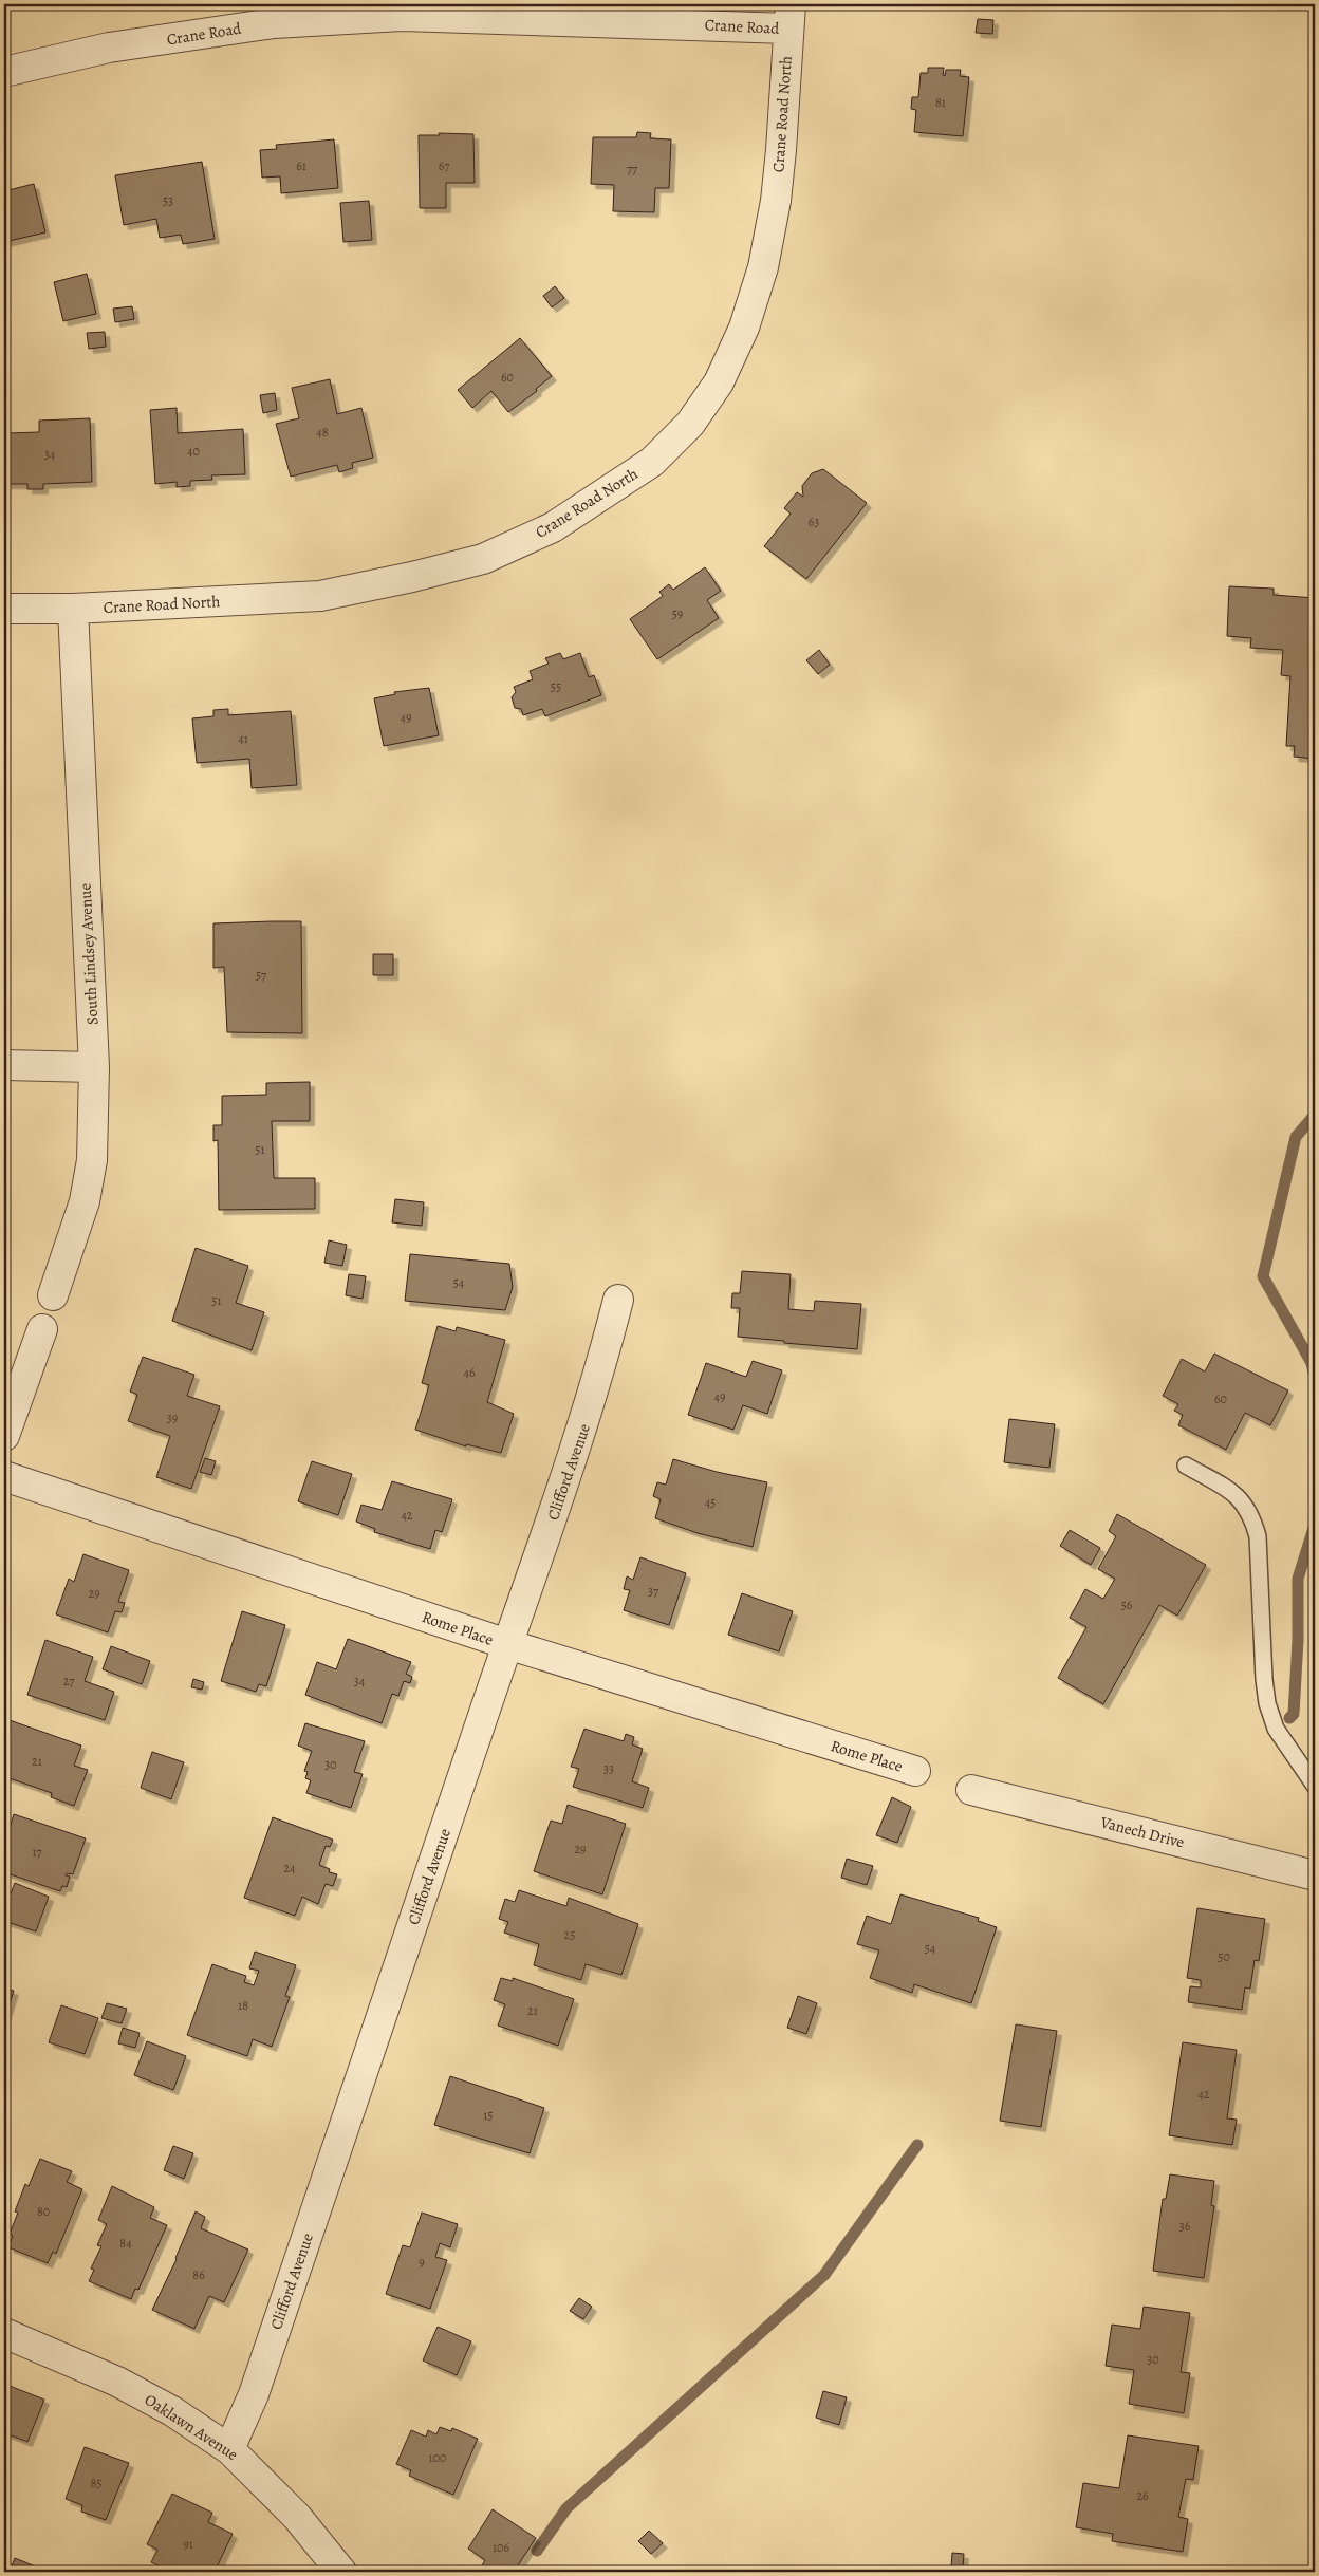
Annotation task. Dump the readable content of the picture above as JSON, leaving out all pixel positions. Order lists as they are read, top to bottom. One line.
{"streets":{"street":["Crane Road","Crane Road North","South Lindsey Avenue","Clifford Avenue","Rome Place","Vanech Drive","Oaklawn Avenue"]},"crossings":[["Crane Road","Crane Road North"],["Crane Road North","South Lindsey Avenue"],["Clifford Avenue","Rome Place"],["Clifford Avenue","Oaklawn Avenue"]],"house_numbers":["81","61","67","77","53","60","48","40","34","63","59","55","49","41","57","51","54","51","46","49","60","39","45","42","37","29","56","27","34","21","30","33","29","17","24","25","54","50","18","21","42","15","80","36","84","9","86","30","100","85","26","91","106"]}
